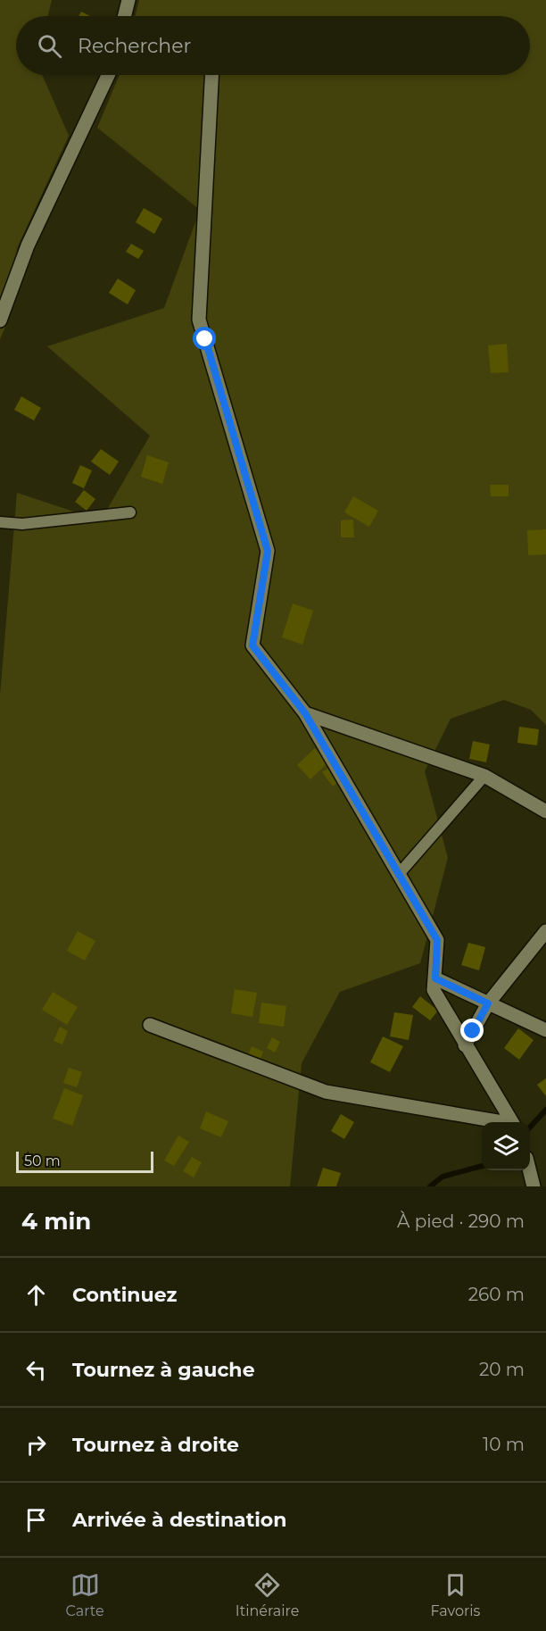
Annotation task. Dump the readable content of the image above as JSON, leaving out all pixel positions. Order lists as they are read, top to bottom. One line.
{"scale_bar":"50 m","page":{"search":"Rechercher","scale":"50 m","heading":["4 min","À pied · 290 m"],"list":[["Continuez","260 m"],["Tournez à gauche","20 m"],["Tournez à droite","10 m"],"Arrivée à destination"],"nav":["Carte","Itinéraire","Favoris"]}}
